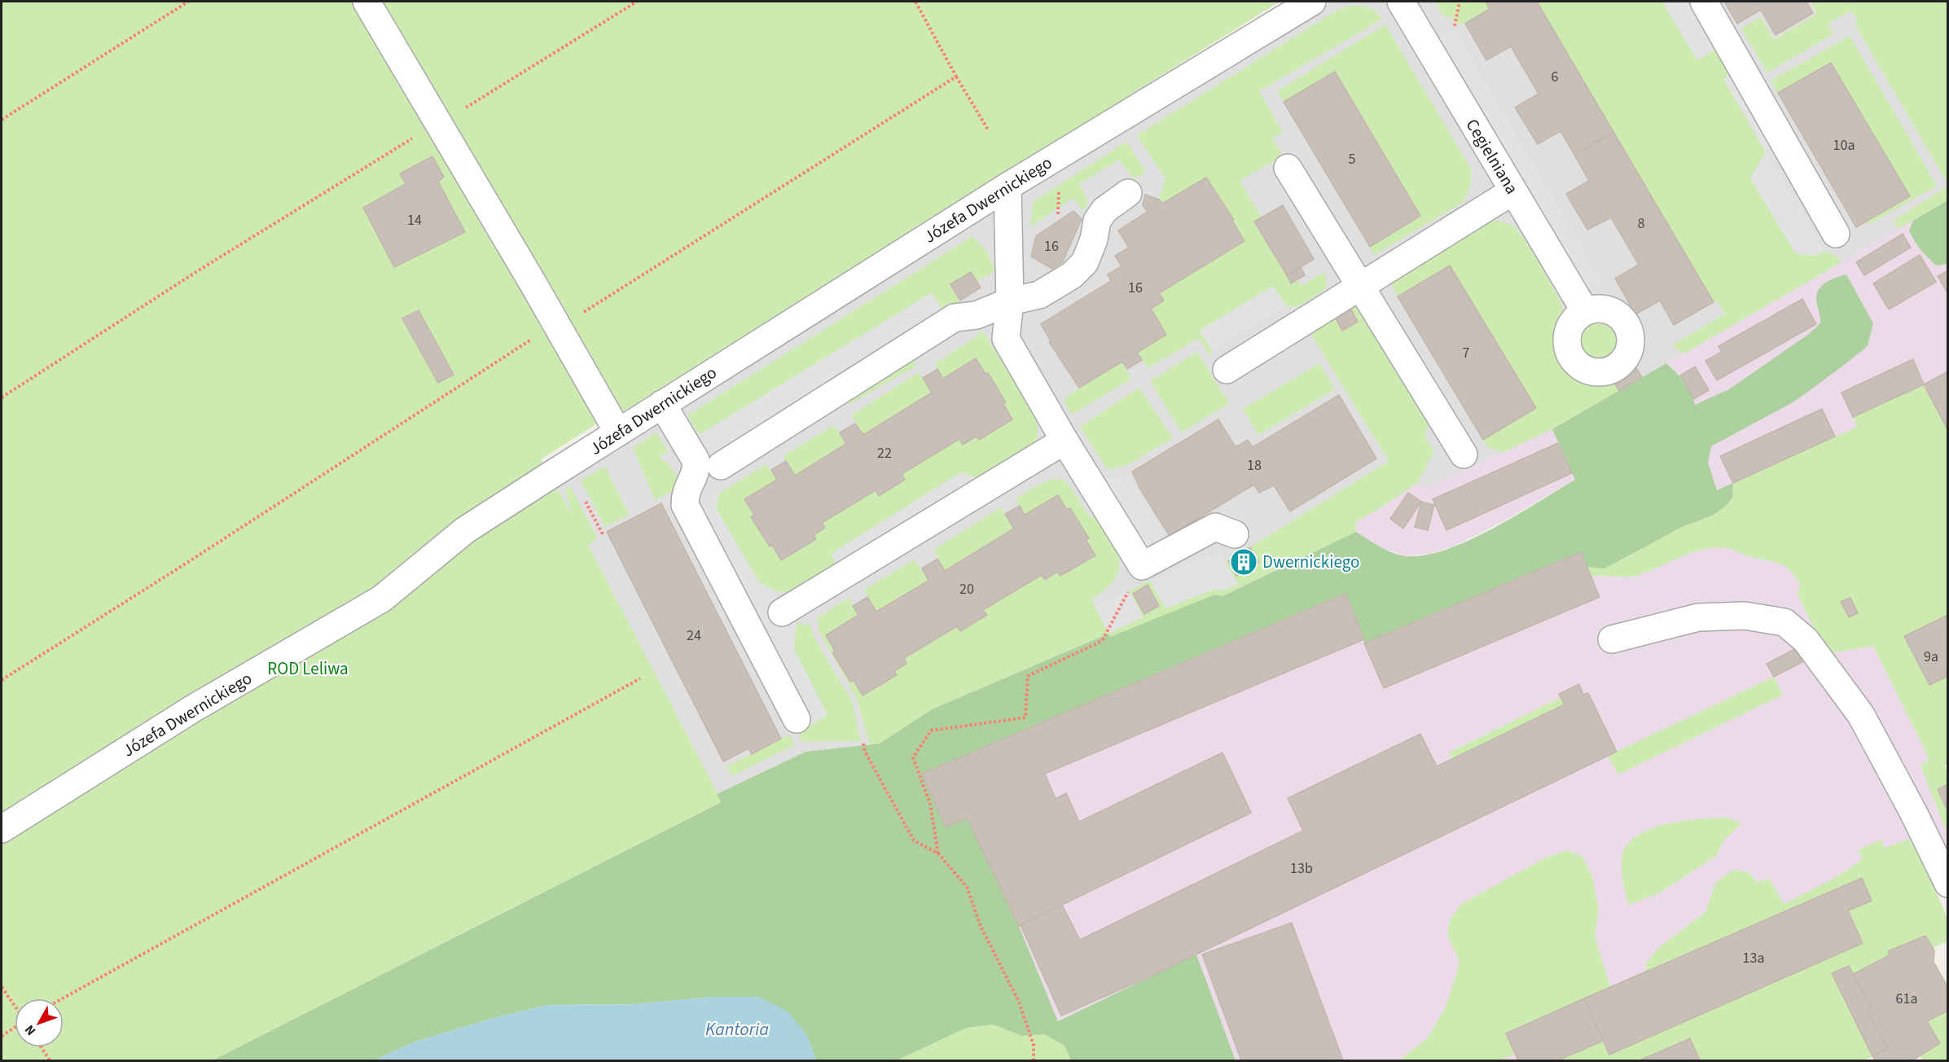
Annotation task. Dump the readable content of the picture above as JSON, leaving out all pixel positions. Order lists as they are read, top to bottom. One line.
{"streets":{"street":["Cegielniana","Józefa Dwernickiego"]},"water":["Kantoria"],"parks":["ROD Leliwa"],"places":{"building":["Dwernickiego"]},"house_numbers":["6","10a","5","14","8","16","16","7","22","18","20","24","9a","13b","13a","61a"],"north":"bottom left"}
